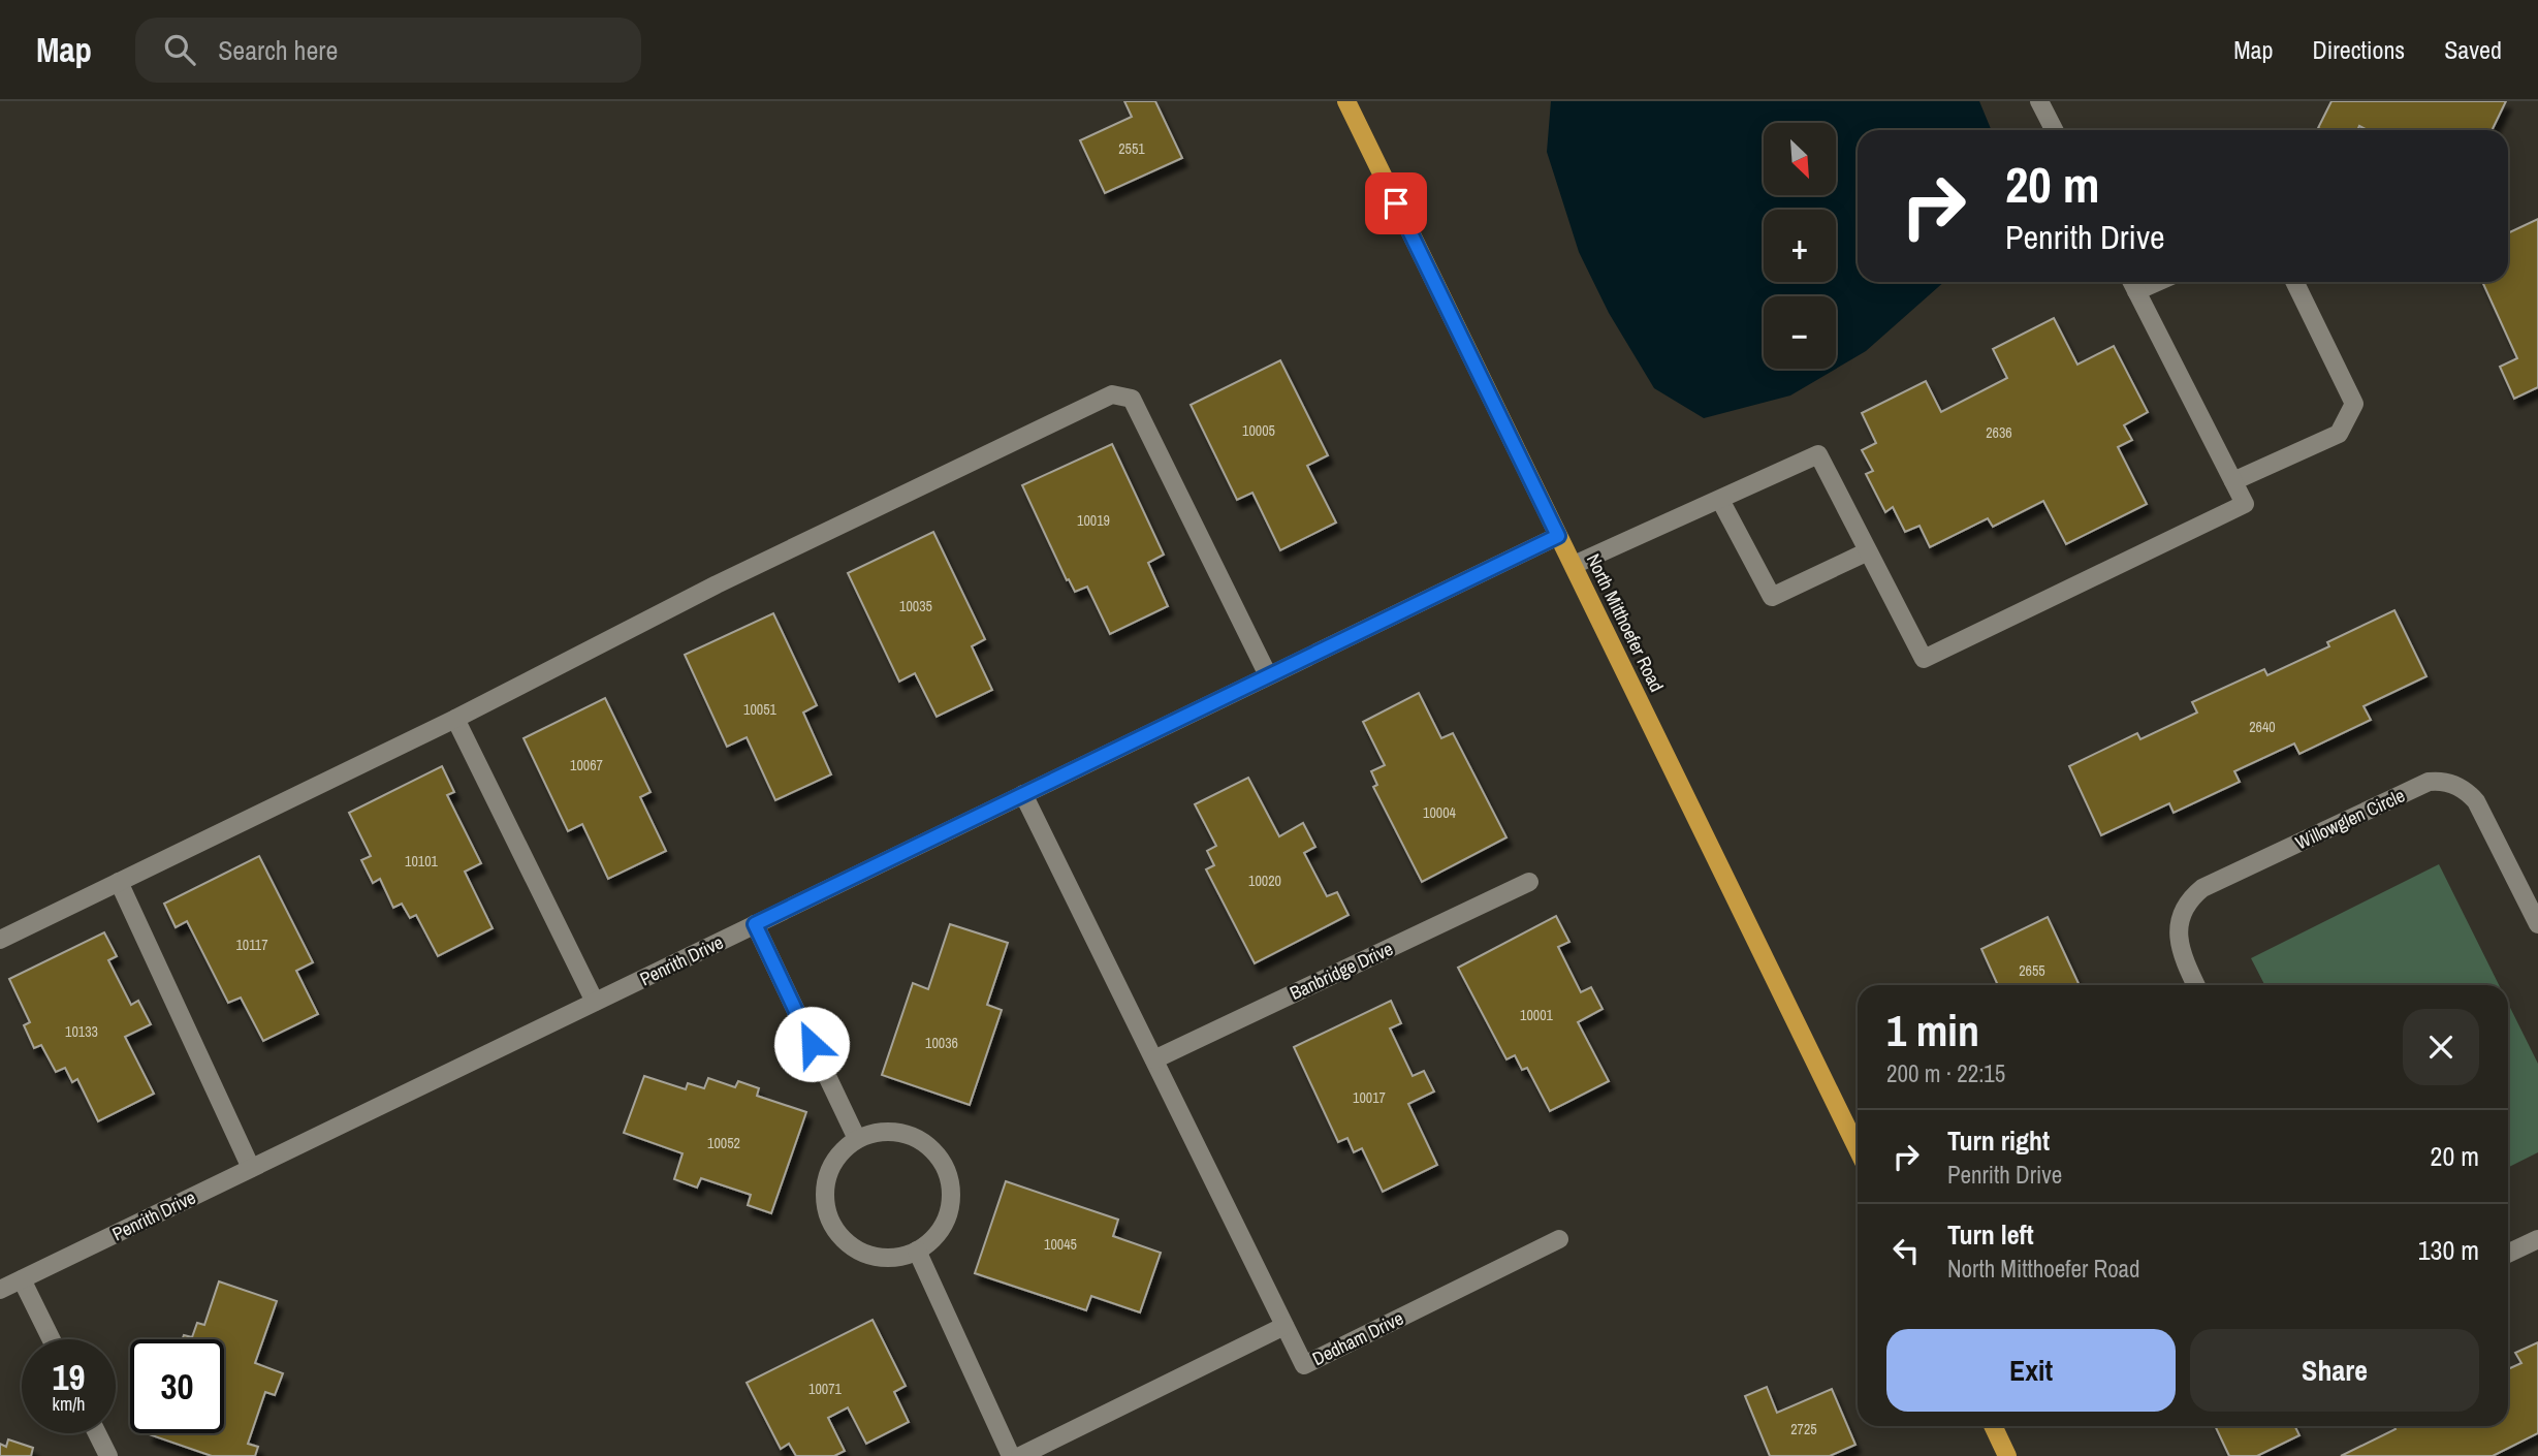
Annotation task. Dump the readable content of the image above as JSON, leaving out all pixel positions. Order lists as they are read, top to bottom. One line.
{"streets":{"main road":["North Mitthoefer Road"],"street":["Willowglen Circle","Penrith Drive","Banbridge Drive","Dedham Drive"]},"crossings":[["North Mitthoefer Road","Penrith Drive"]],"house_numbers":["2551","10005","2636","10019","10035","10051","2640","10067","10004","10101","10020","10117","2655","10001","10133","10036","10017","10052","10045","10071","2725"],"north":"bottom right","page":{"header":"Map","search":"Search here","nav":["Map","Directions","Saved"],"map_buttons":["+","−"],"turn":["20 m","Penrith Drive"],"heading":["1 min","200 m · 22:15"],"list":[{"name":"Turn right","note":"Penrith Drive","value":"20 m"},{"name":"Turn left","note":"North Mitthoefer Road","value":"130 m"}],"buttons":["Exit","Share"],"speed":"19 km/h","limit":"30"}}
